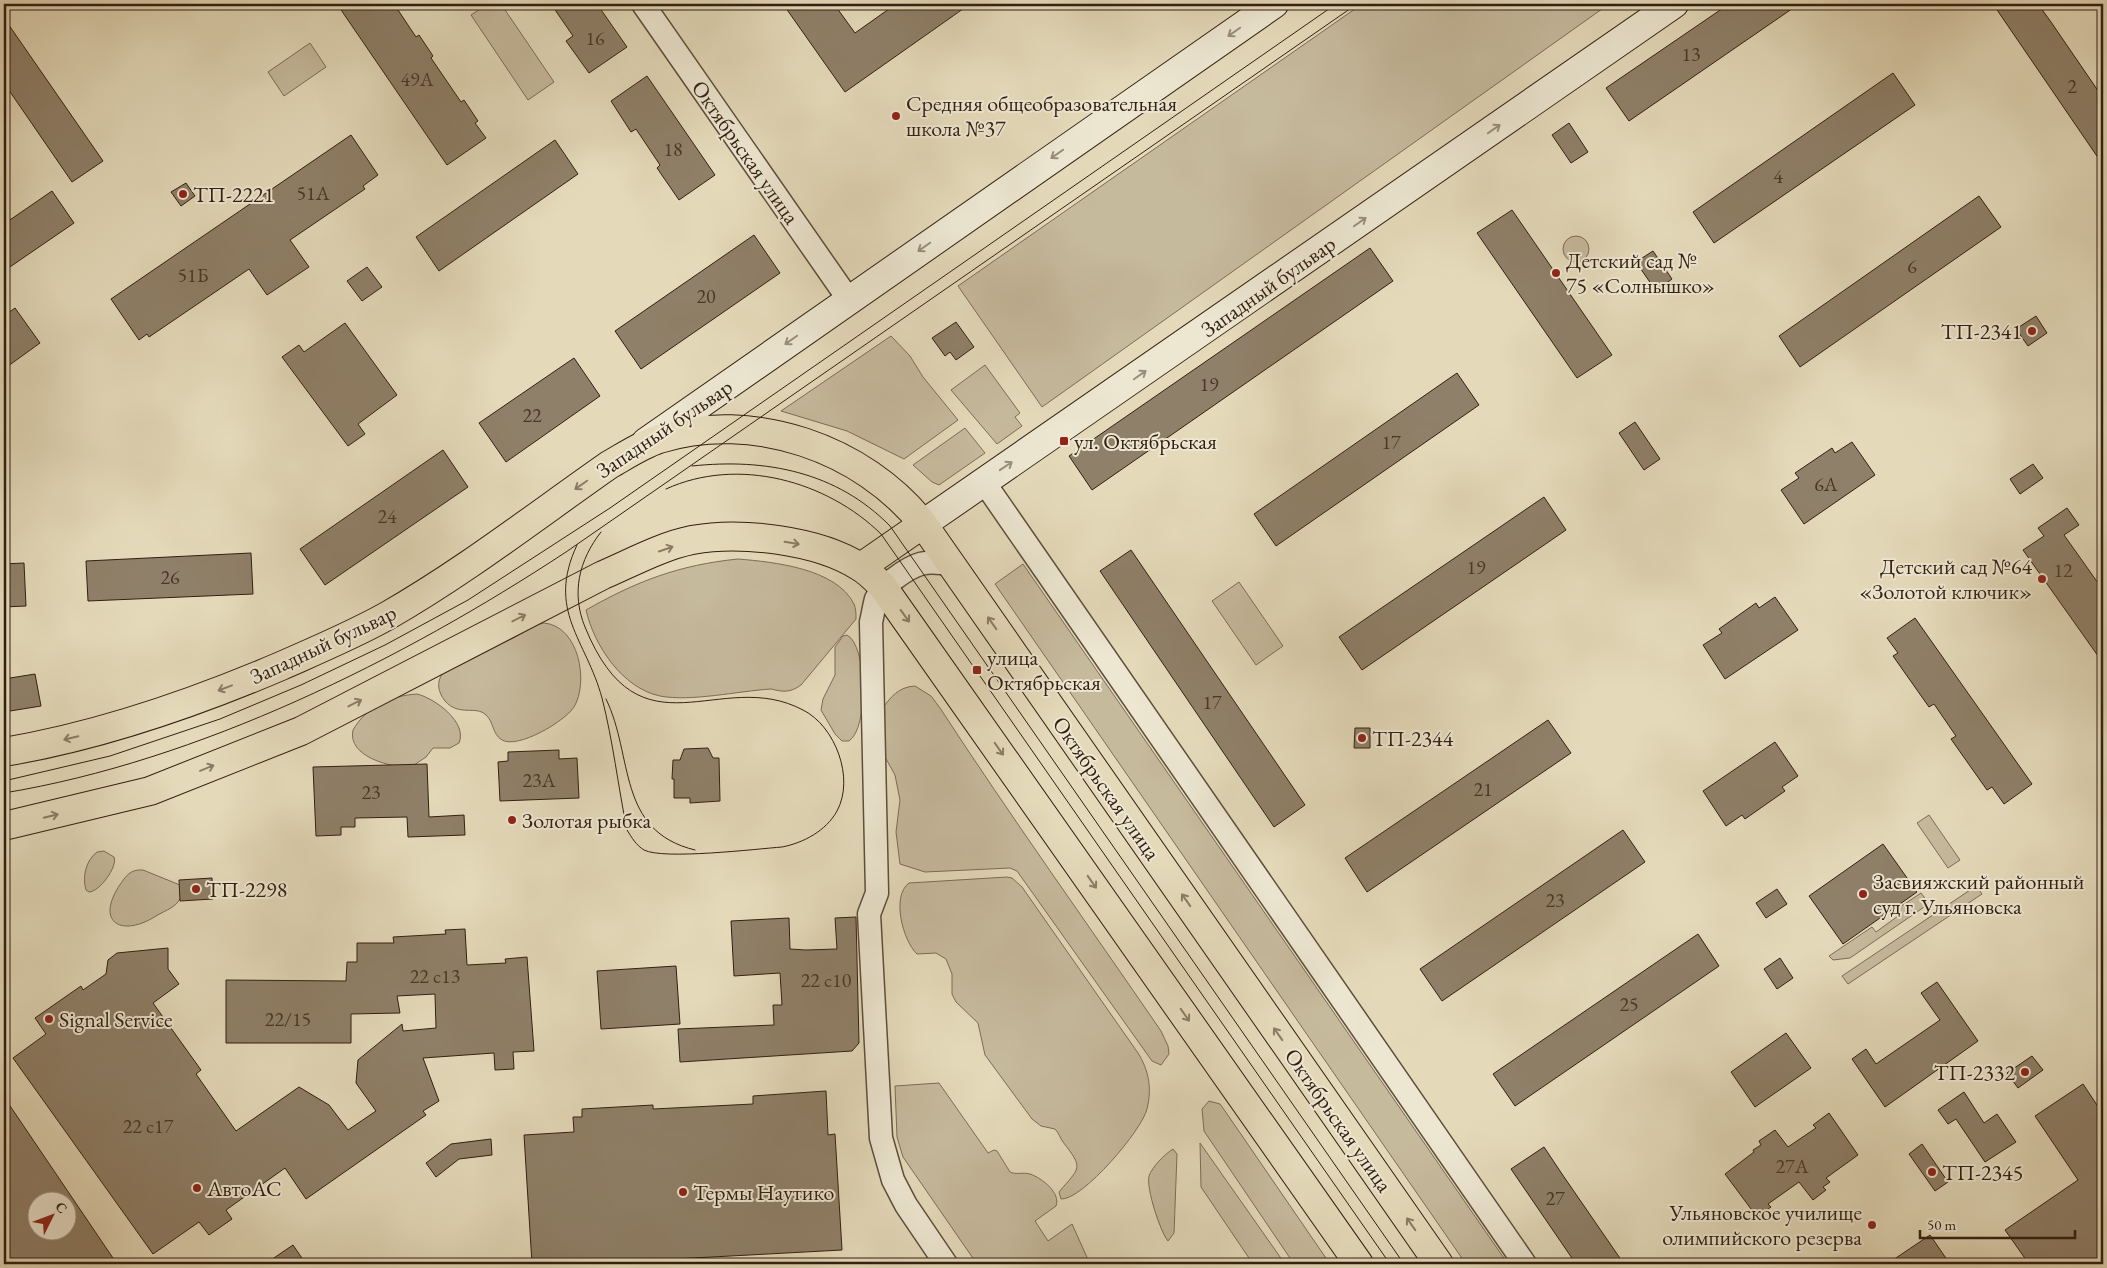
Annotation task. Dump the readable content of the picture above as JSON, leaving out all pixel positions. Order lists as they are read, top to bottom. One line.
{"streets":{"main road":["Октябрьская улица","Западный бульвар"]},"crossings":[["Октябрьская улица","Западный бульвар"]],"places":{"other":["Средняя общеобразовательная школа №37","ТП-2221","Детский сад № 75 «Солнышко»","ТП-2341","Детский сад №64 «Золотой ключик»","ТП-2344","Золотая рыбка","ТП-2298","Засвияжский районный суд г. Ульяновска","Signal Service","ТП-2332","ТП-2345","АвтоАС","Термы Наутико","Ульяновское училище олимпийского резерва"],"transit":["ул. Октябрьская","улица Октябрьская"]},"house_numbers":["16","13","49А","2","18","4","51А","6","51Б","20","19","22","17","6А","24","19","12","26","17","23А","21","23","23","22 с13","22 с10","25","22/15","22 с17","27А","27"],"scale_bar":"50 m","north":"top right"}
